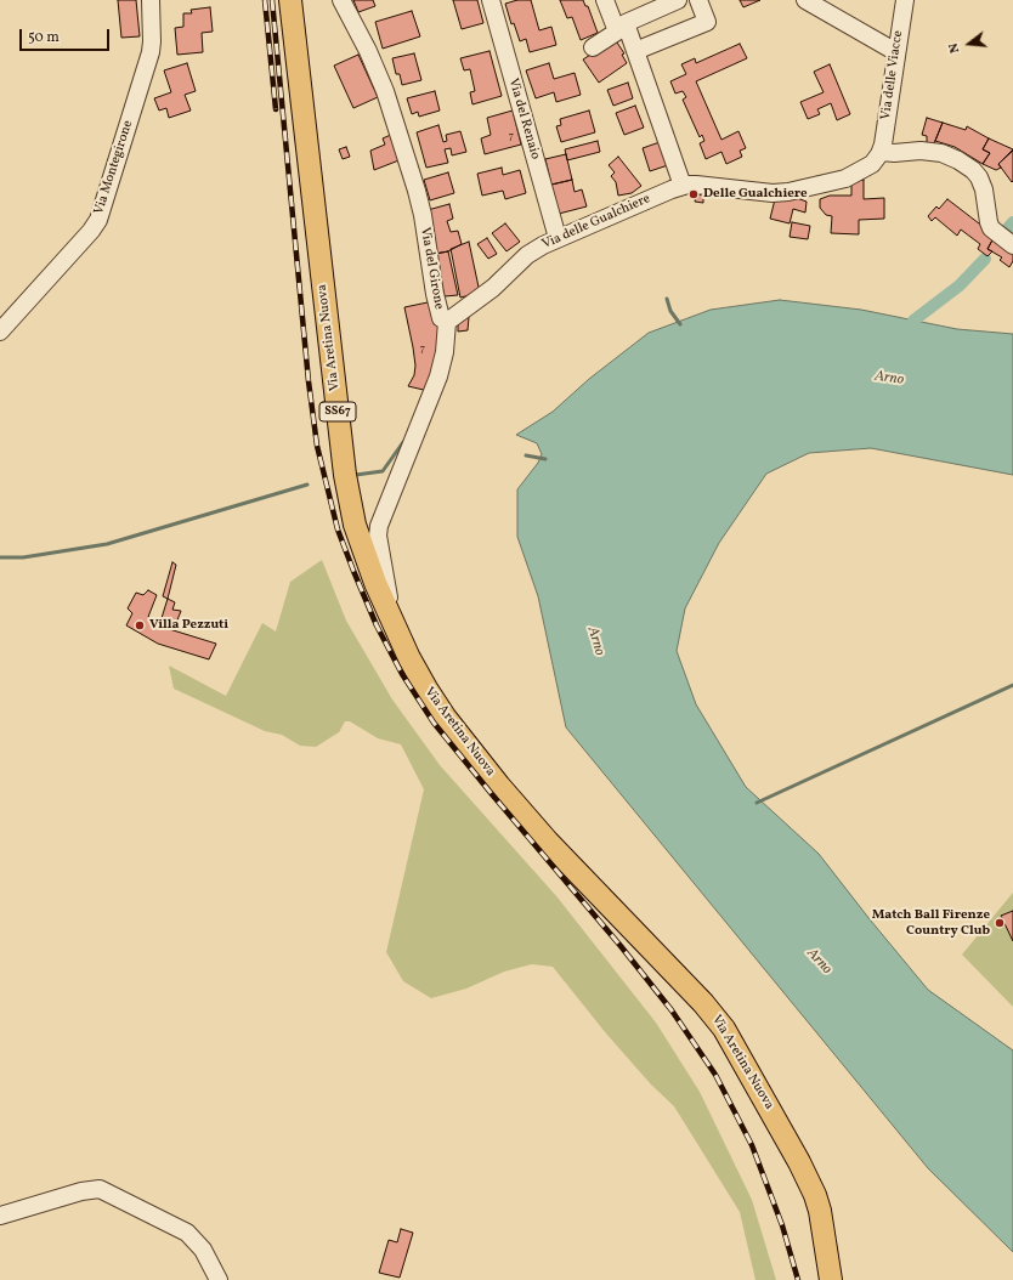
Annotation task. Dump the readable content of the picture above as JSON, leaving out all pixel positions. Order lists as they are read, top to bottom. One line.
{"streets":{"main road":["Via Aretina Nuova","SS67"],"street":["Via delle Viacce","Via del Renaio","Via Montegirone","Via delle Gualchiere","Via del Girone"]},"crossings":[["Via delle Viacce","Via delle Gualchiere"],["Via del Renaio","Via delle Gualchiere"],["Via delle Gualchiere","Via del Girone"],["Via del Girone","Via Aretina Nuova"]],"water":["Arno"],"places":["Delle Gualchiere","Villa Pezzuti","Match Ball Firenze Country Club"],"house_numbers":["7","7"],"scale_bar":"50 m","north":"left"}
